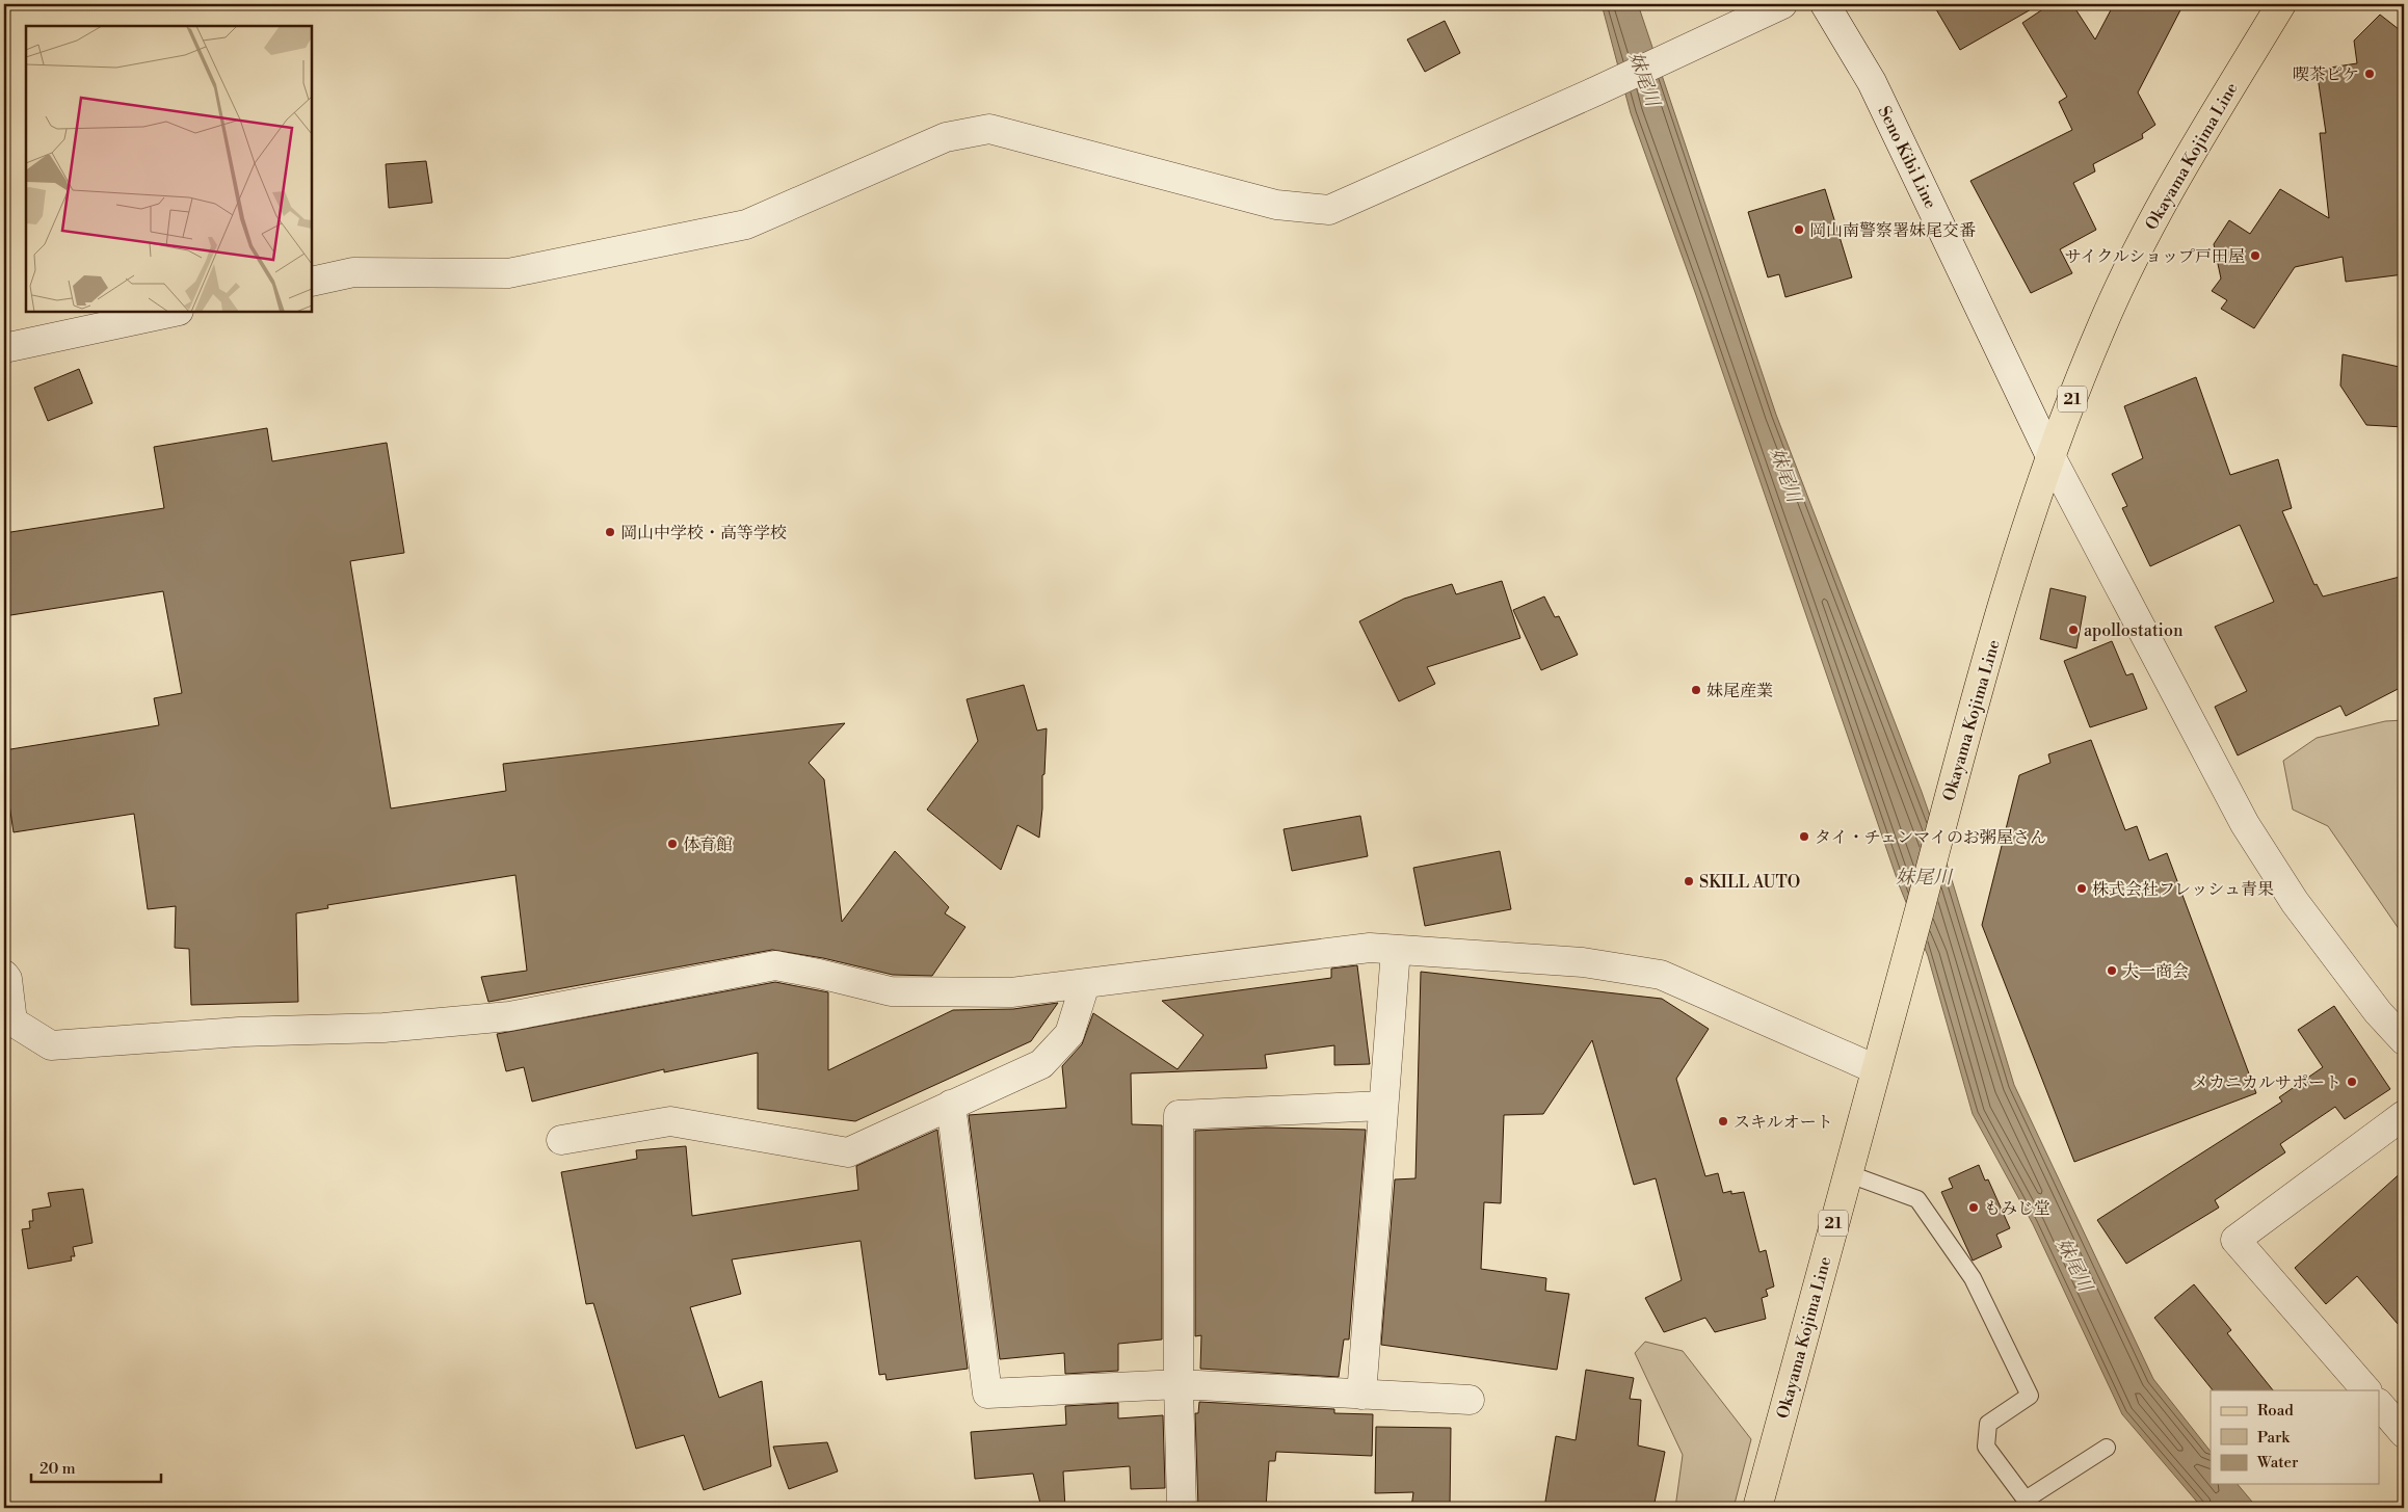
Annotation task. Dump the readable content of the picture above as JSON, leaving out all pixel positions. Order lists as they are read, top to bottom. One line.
{"streets":{"main road":["Okayama Kojima Line","21"],"street":["Seno Kibi Line"]},"crossings":[["Okayama Kojima Line","Seno Kibi Line"]],"water":["妹尾川"],"places":["喫茶ピケ","岡山南警察署妹尾交番","サイクルショップ戸田屋","岡山中学校・高等学校","apollostation","妹尾産業","タイ・チェンマイのお粥屋さん","体育館","SKILL AUTO","株式会社フレッシュ青果","大一商会","メカニカルサポート","スキルオート","もみじ堂"],"legend":["Road","Park","Water"],"scale_bar":"20 m"}
